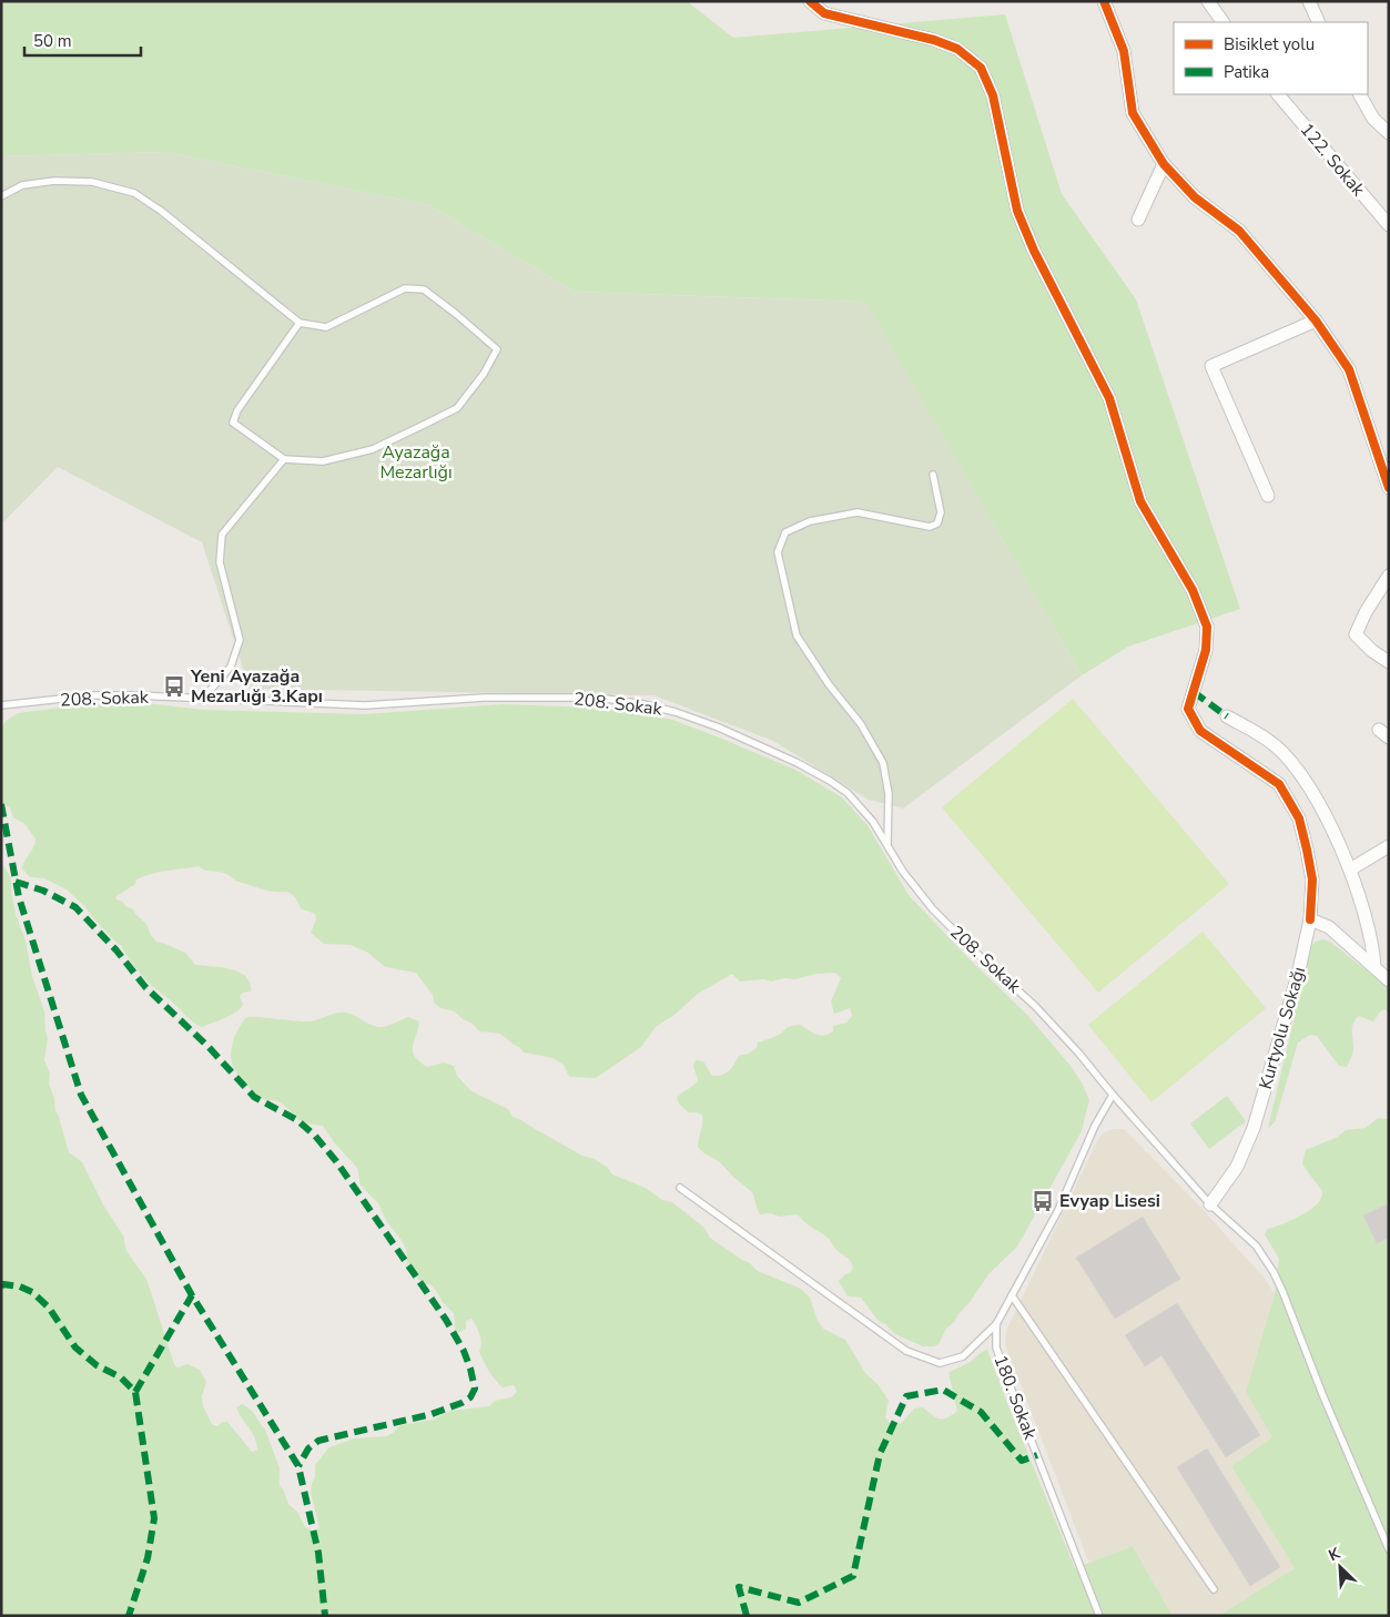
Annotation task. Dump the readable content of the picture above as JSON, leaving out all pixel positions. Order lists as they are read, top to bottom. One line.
{"streets":{"street":["122. Sokak","Kurtyolu Sokağı"],"lane":["208. Sokak","180. Sokak"]},"crossings":[["208. Sokak","Kurtyolu Sokağı"]],"parks":["Ayazağa Mezarlığı"],"places":{"bus stop":["Yeni Ayazağa Mezarlığı 3.Kapı","Evyap Lisesi"]},"legend":["Bisiklet yolu","Patika"],"scale_bar":"50 m","north":"top left"}
